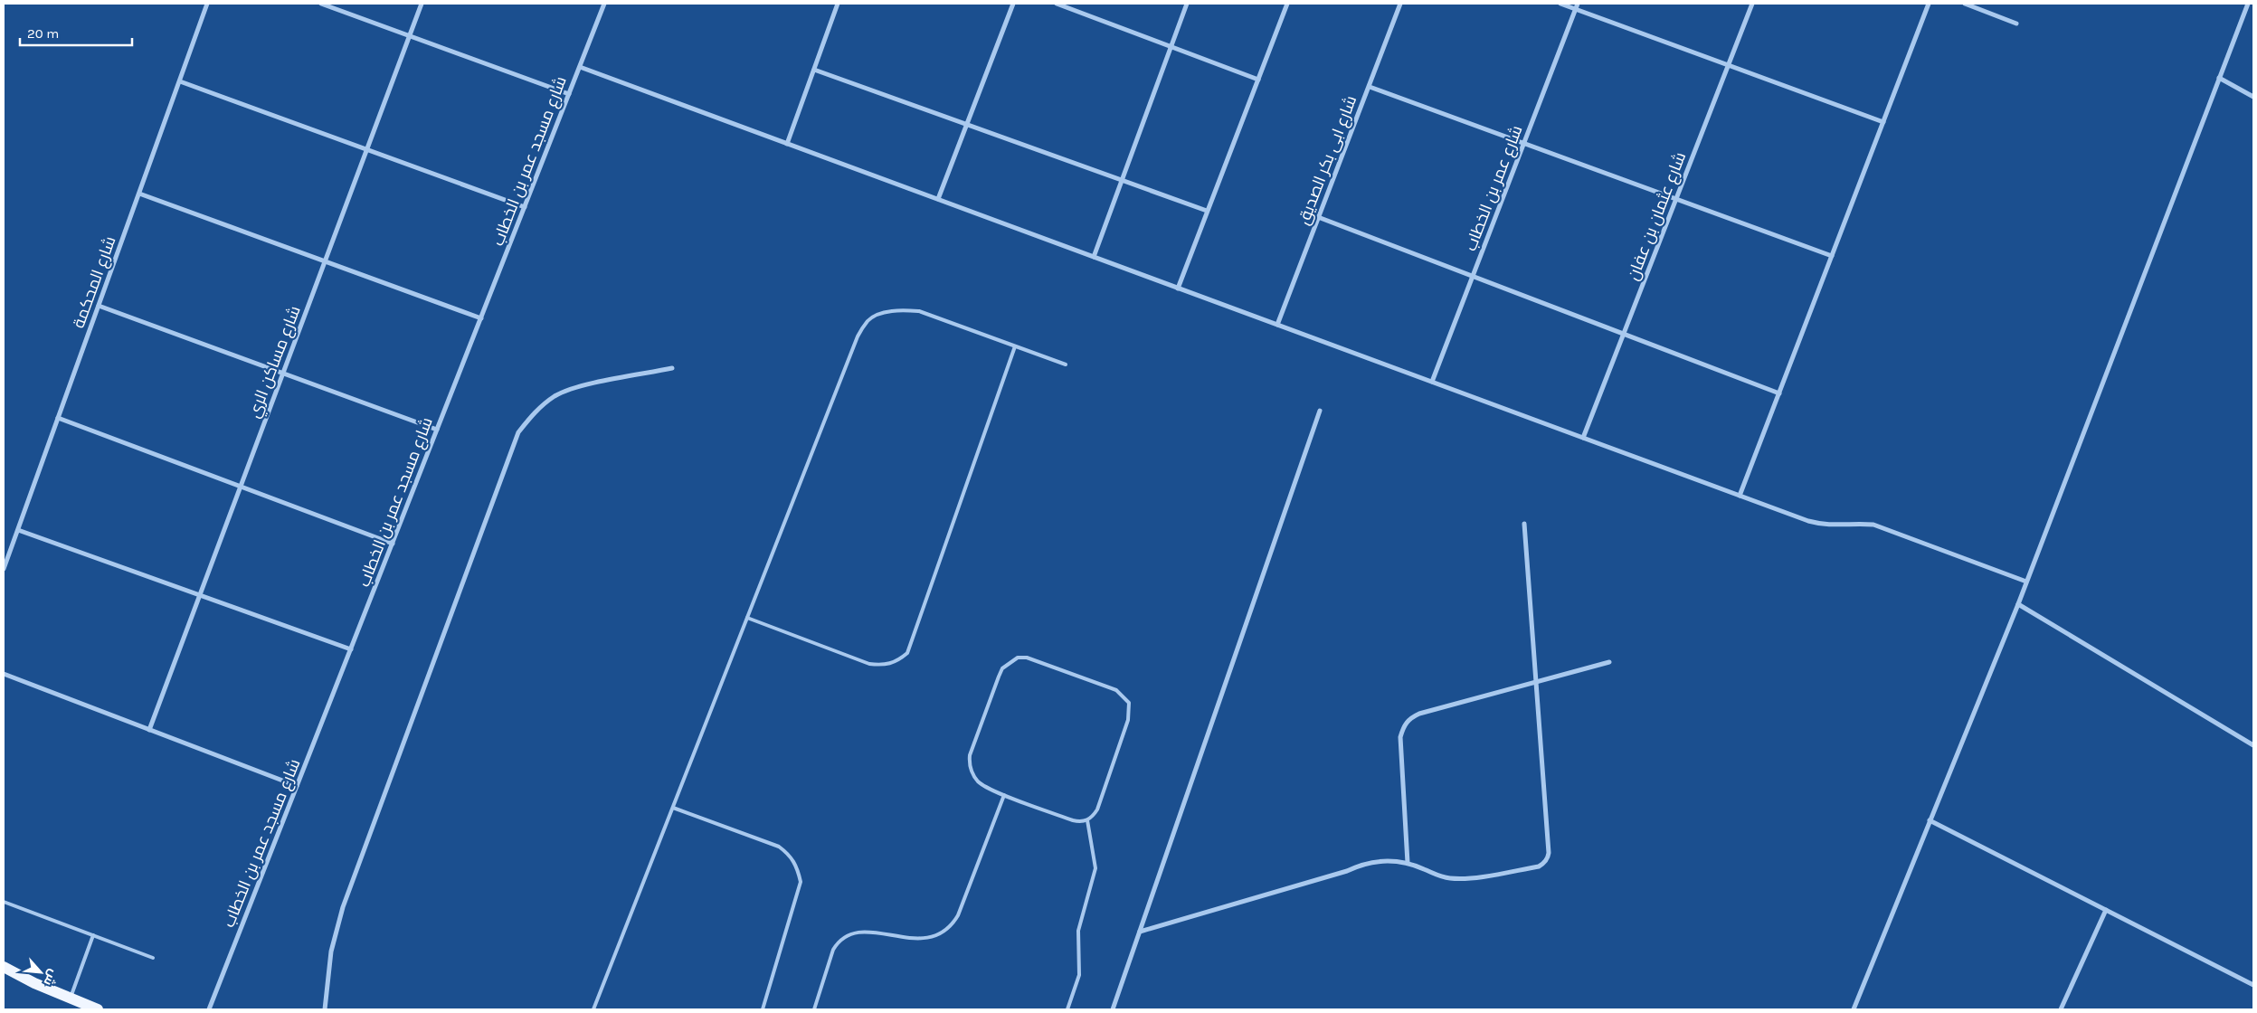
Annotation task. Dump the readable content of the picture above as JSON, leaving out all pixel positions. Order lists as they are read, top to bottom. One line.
{"streets":{"street":["شارع ابى بكر الصديق","شارع مسجد عمر بن الخطاب","شارع عمر بن الخطاب","شارع عثمان بن عفان","شارع المحكمة","شارع مساكن الري"]},"scale_bar":"20 m","north":"bottom right"}
